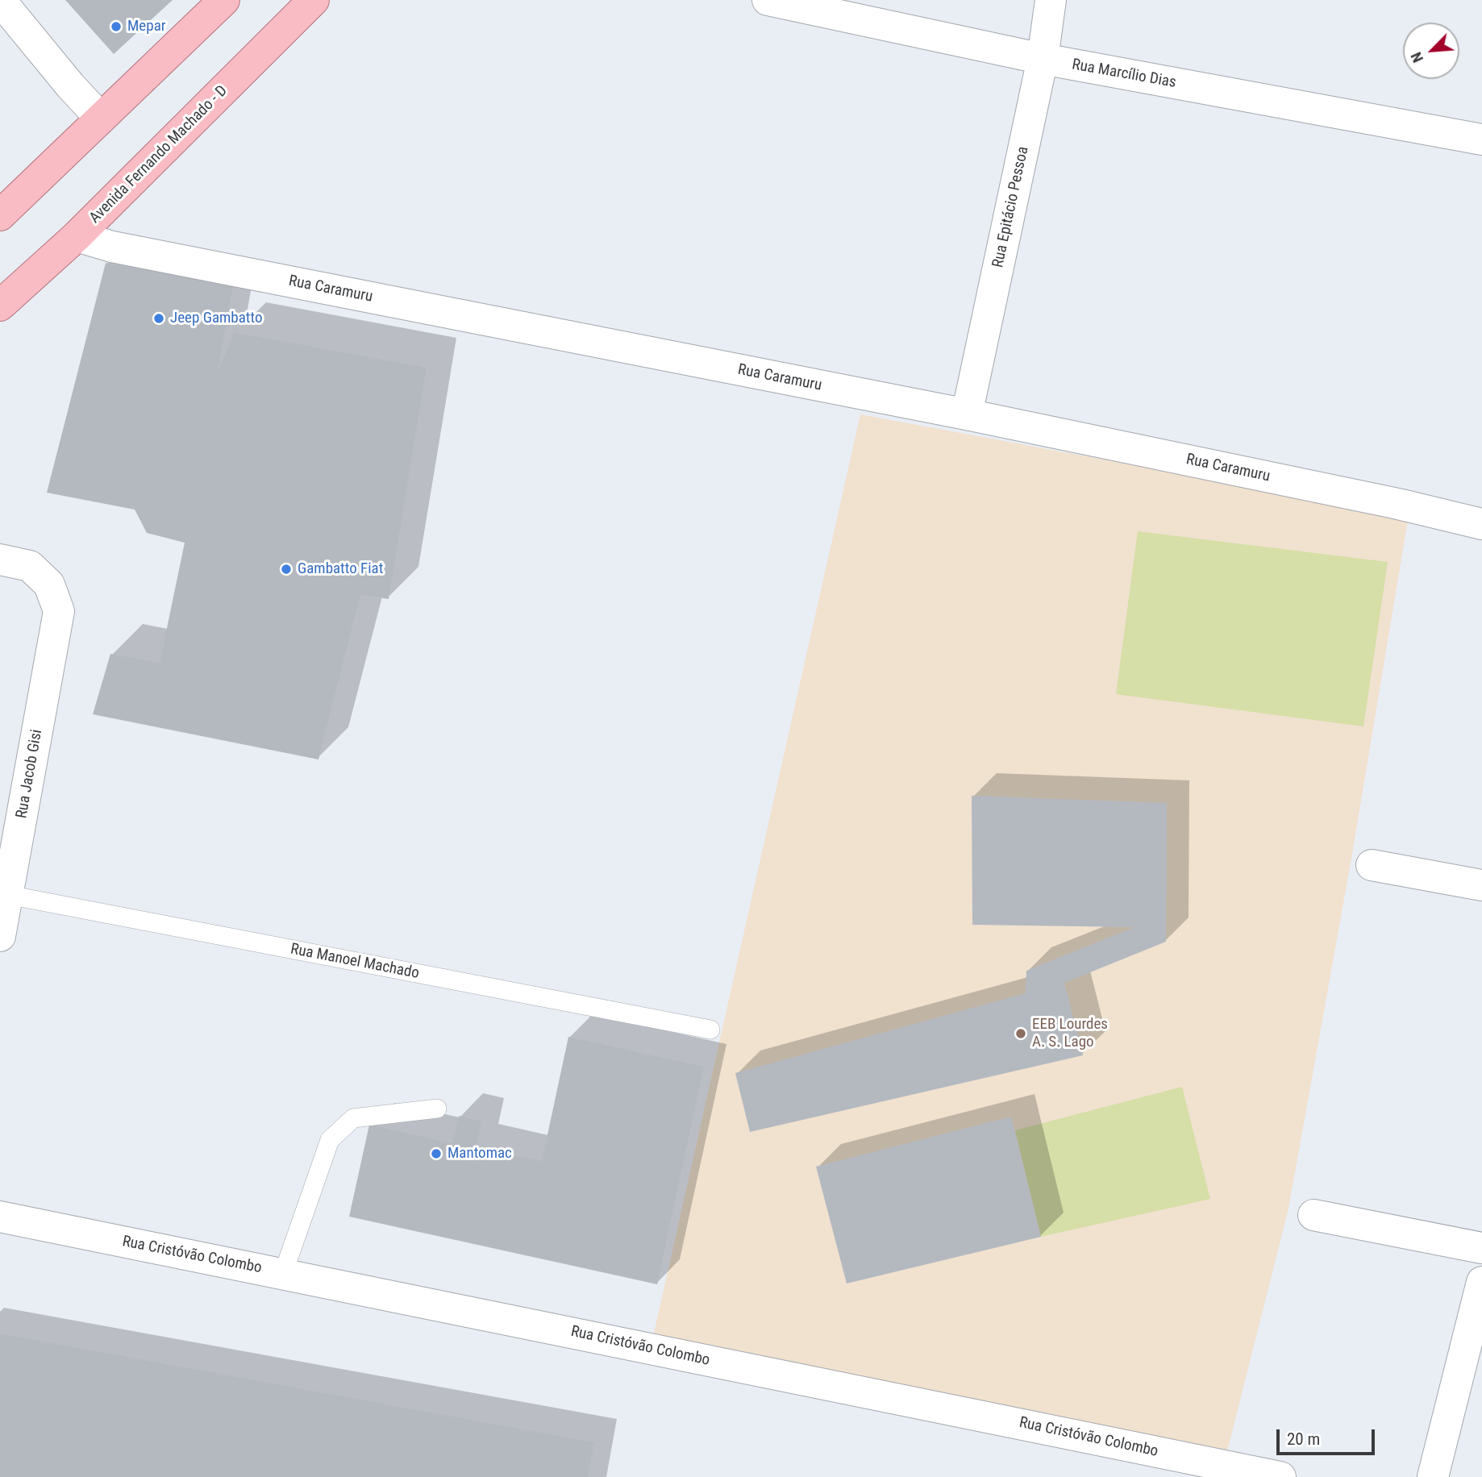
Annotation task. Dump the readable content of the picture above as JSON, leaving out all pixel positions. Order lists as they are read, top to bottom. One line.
{"streets":{"main road":["Avenida Fernando Machado - D"],"street":["Rua Marcílio Dias","Rua Epitácio Pessoa","Rua Caramuru","Rua Jacob Gisi","Rua Cristóvão Colombo"],"lane":["Rua Manoel Machado"]},"crossings":[["Rua Marcílio Dias","Rua Epitácio Pessoa"],["Avenida Fernando Machado - D","Rua Caramuru"],["Rua Epitácio Pessoa","Rua Caramuru"],["Rua Jacob Gisi","Rua Manoel Machado"]],"places":["Mepar","Jeep Gambatto","Gambatto Fiat","EEB Lourdes A. S. Lago","Mantomac"],"scale_bar":"20 m","north":"bottom left"}
